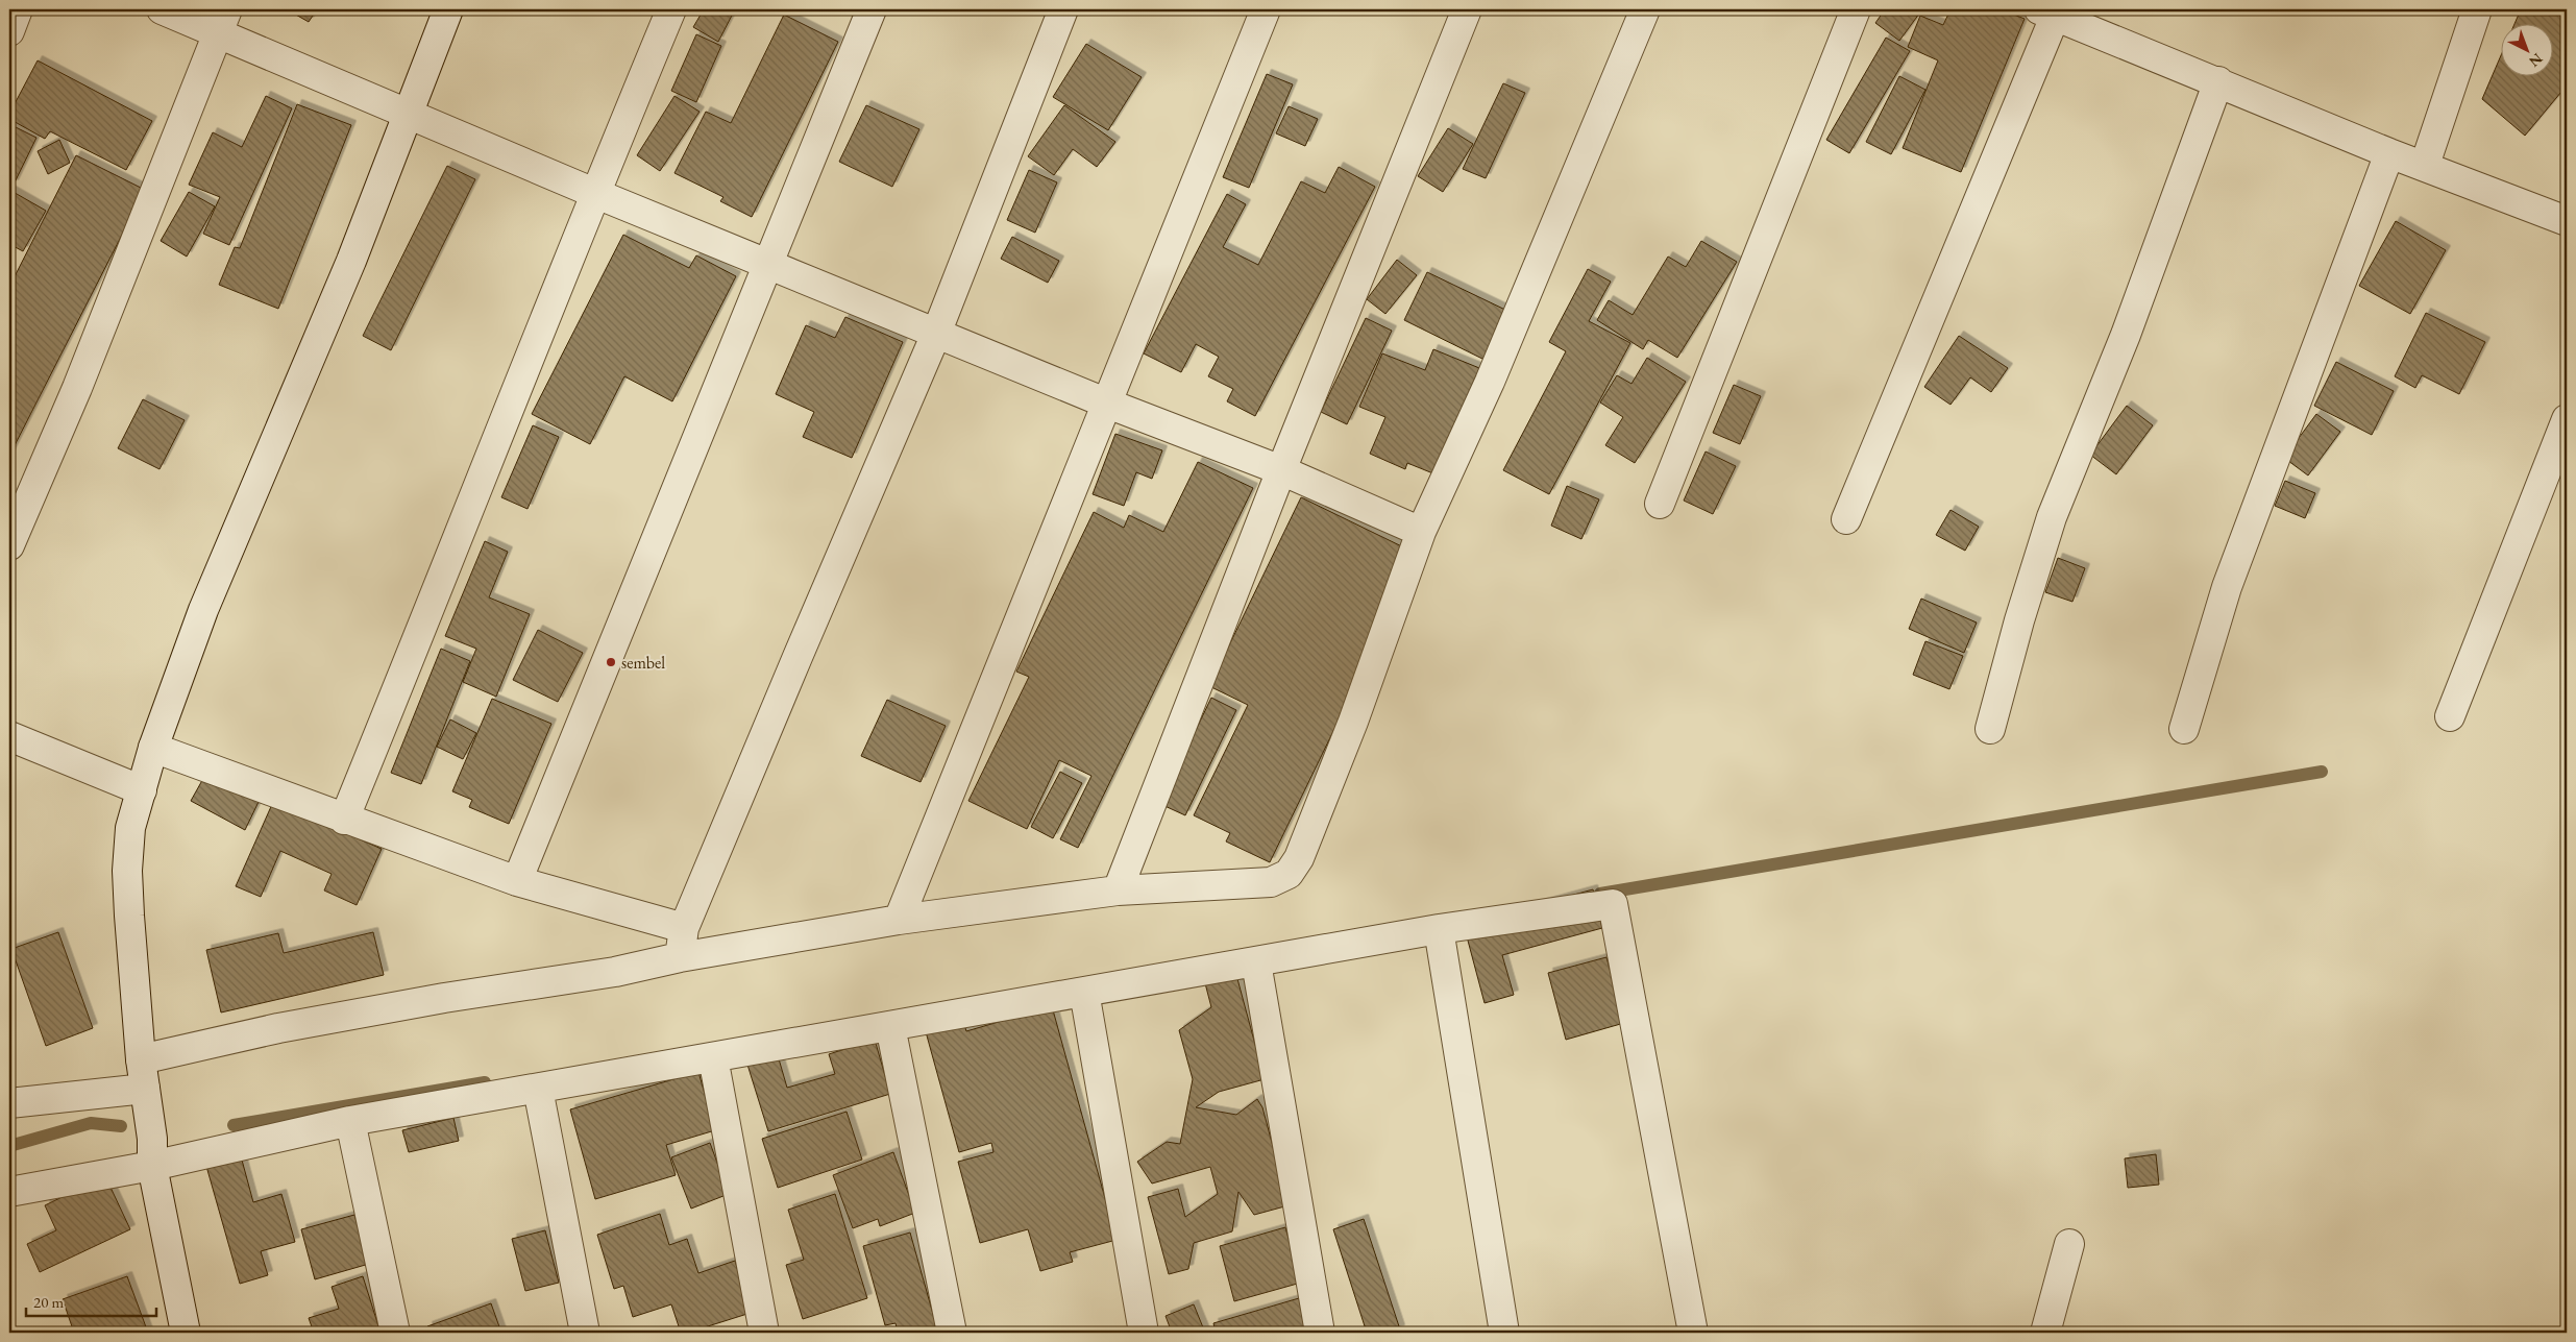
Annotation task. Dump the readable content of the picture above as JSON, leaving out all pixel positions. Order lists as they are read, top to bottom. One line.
{"places":["sembel"],"scale_bar":"20 m","north":"bottom right"}
